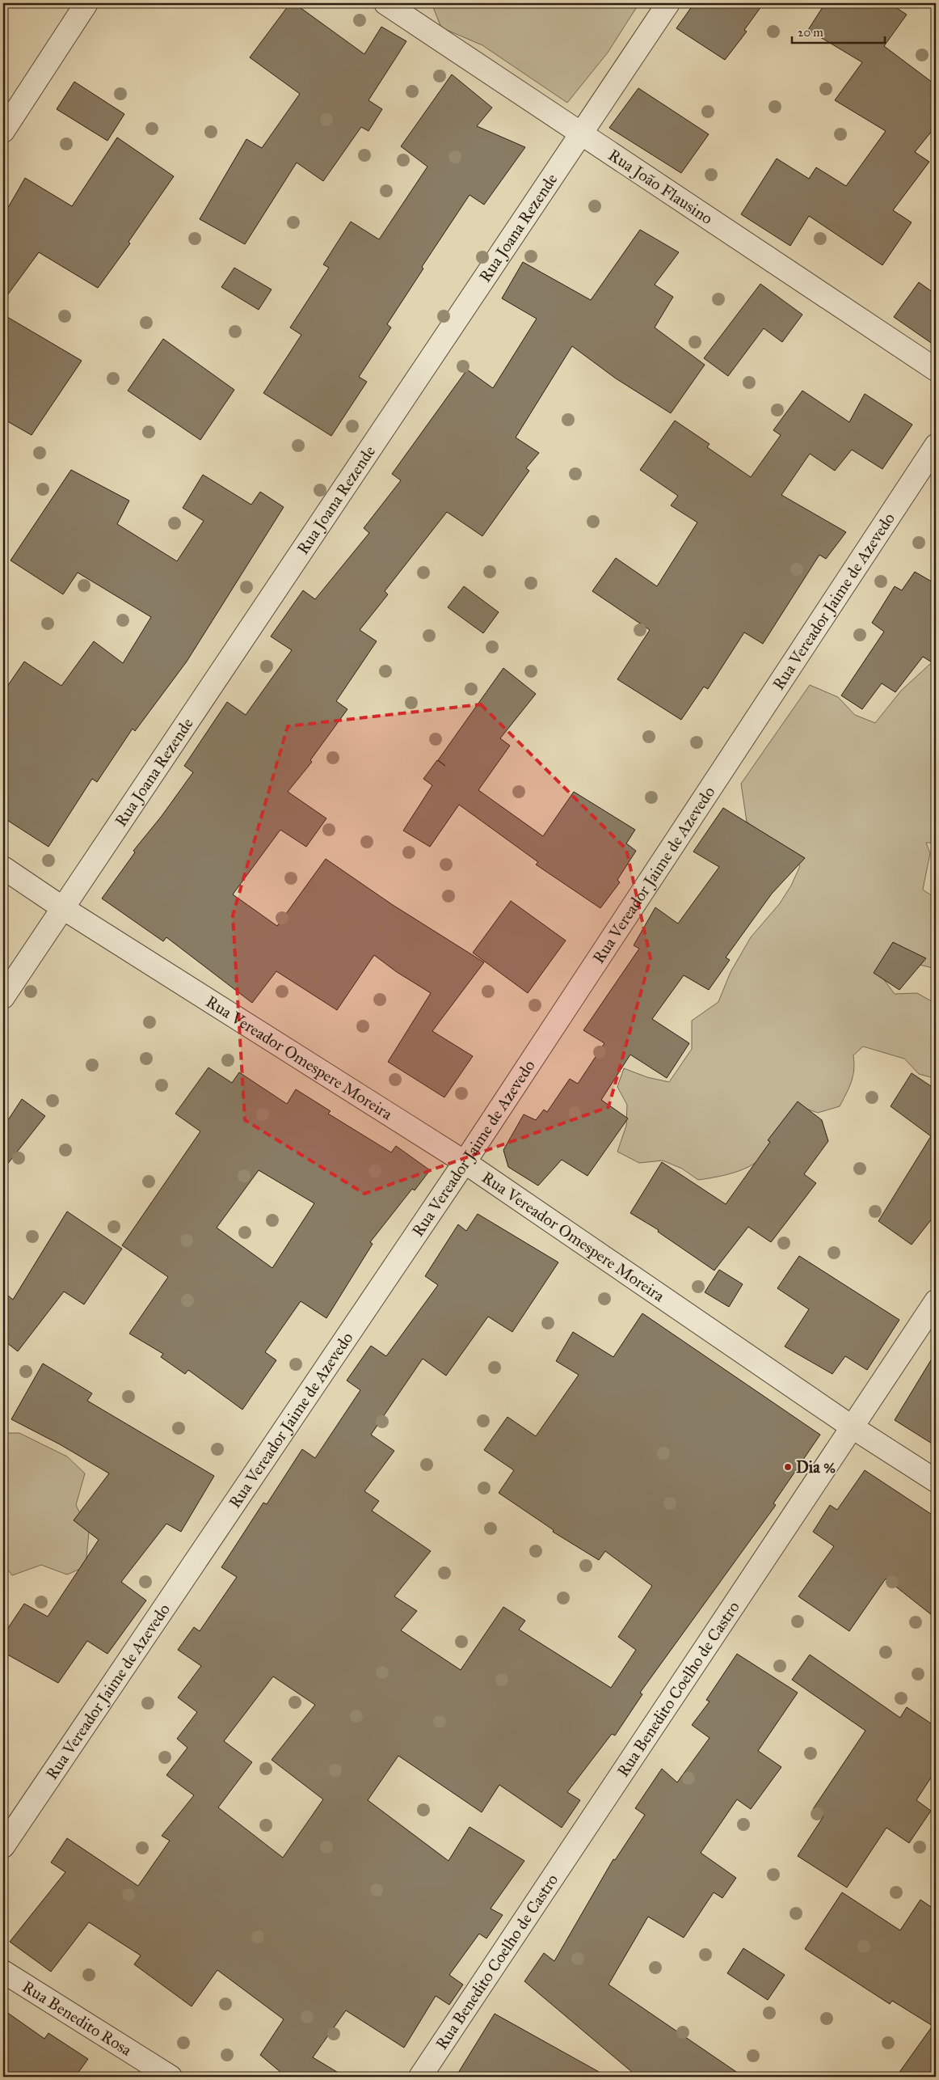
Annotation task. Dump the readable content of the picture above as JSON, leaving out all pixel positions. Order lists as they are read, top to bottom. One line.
{"streets":{"street":["Rua João Flausino","Rua Joana Rezende","Rua Vereador Jaime de Azevedo","Rua Vereador Omespere Moreira","Rua Benedito Coelho de Castro","Rua Benedito Rosa"]},"crossings":[["Rua João Flausino","Rua Joana Rezende"],["Rua Joana Rezende","Rua Vereador Omespere Moreira"],["Rua Vereador Jaime de Azevedo","Rua Vereador Omespere Moreira"],["Rua Vereador Omespere Moreira","Rua Benedito Coelho de Castro"]],"places":["Dia %"],"scale_bar":"20 m"}
